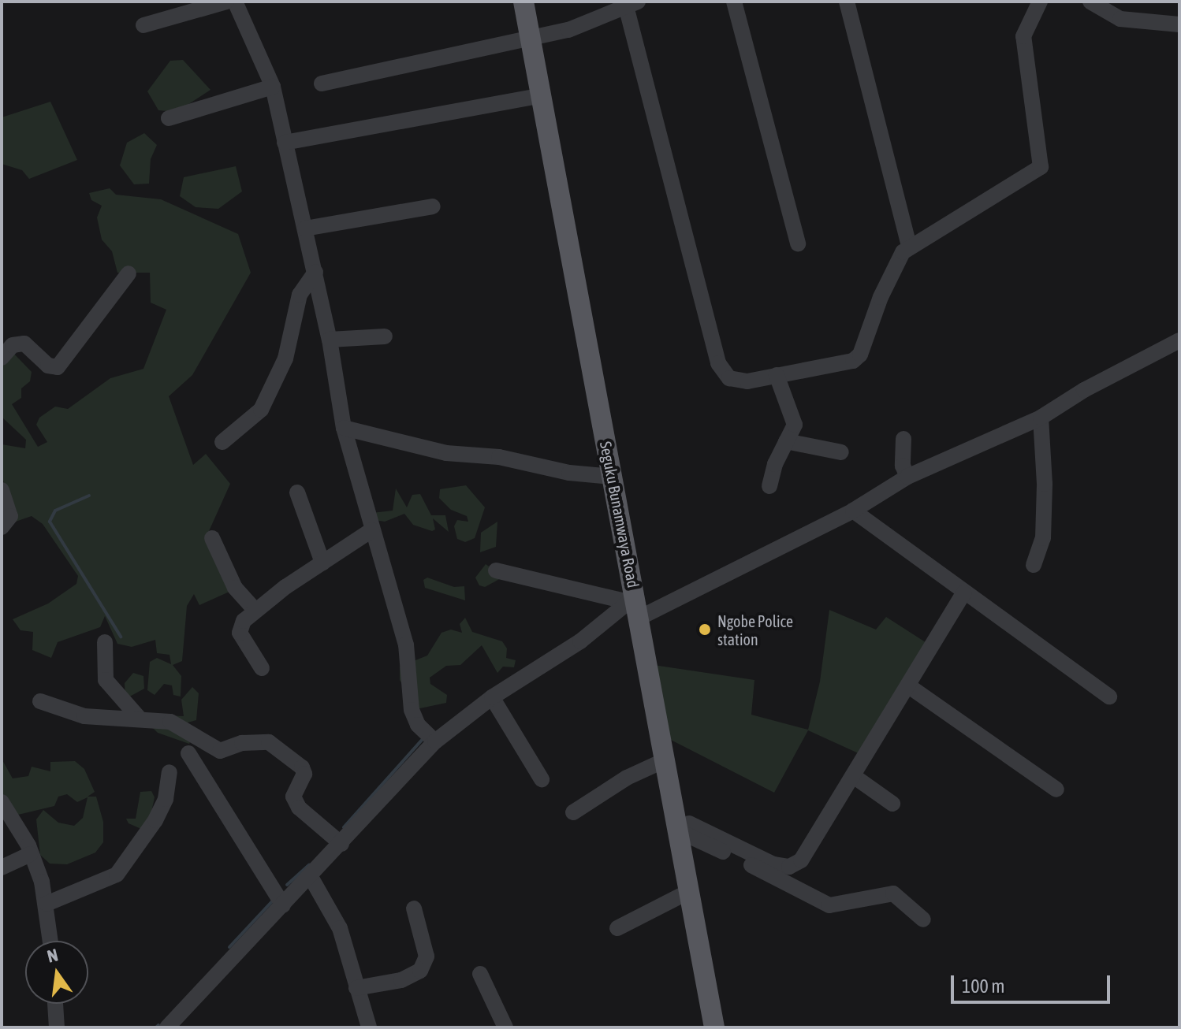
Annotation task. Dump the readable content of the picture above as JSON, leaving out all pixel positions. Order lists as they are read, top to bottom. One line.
{"streets":{"main road":["Seguku Bunamwaya Road"]},"places":["Ngobe Police station"],"scale_bar":"100 m","north":"top"}
